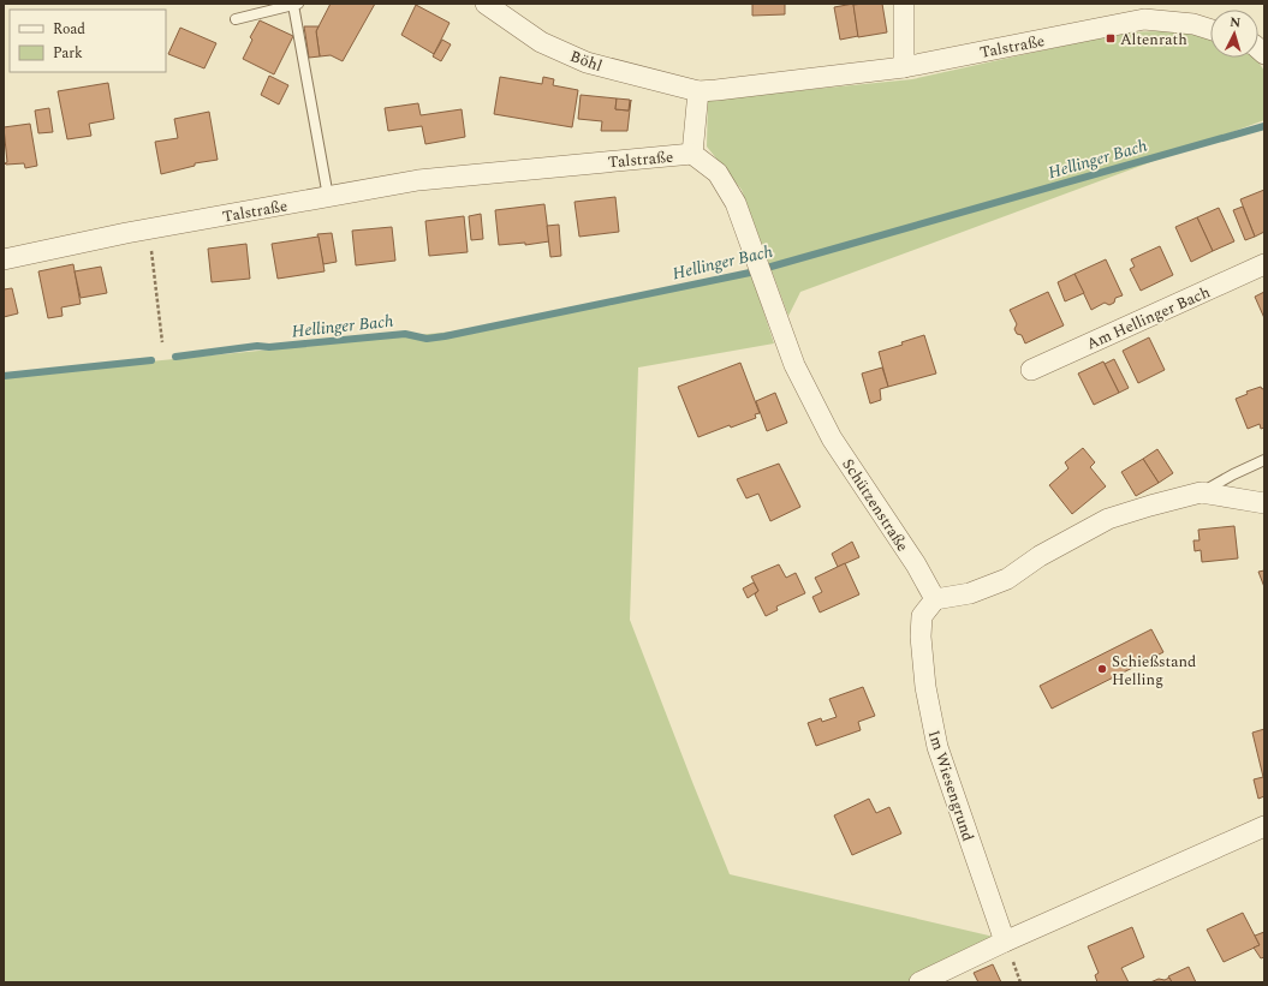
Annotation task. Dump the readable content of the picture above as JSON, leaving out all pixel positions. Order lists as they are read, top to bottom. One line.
{"streets":{"street":["Talstraße","Böhl","Am Hellinger Bach","Schützenstraße","Im Wiesengrund"]},"crossings":[["Talstraße","Böhl"],["Talstraße","Schützenstraße"],["Schützenstraße","Im Wiesengrund"]],"water":["Hellinger Bach"],"places":{"transit":["Altenrath"],"other":["Schießstand Helling"]},"legend":["Road","Park"],"north":"top"}
